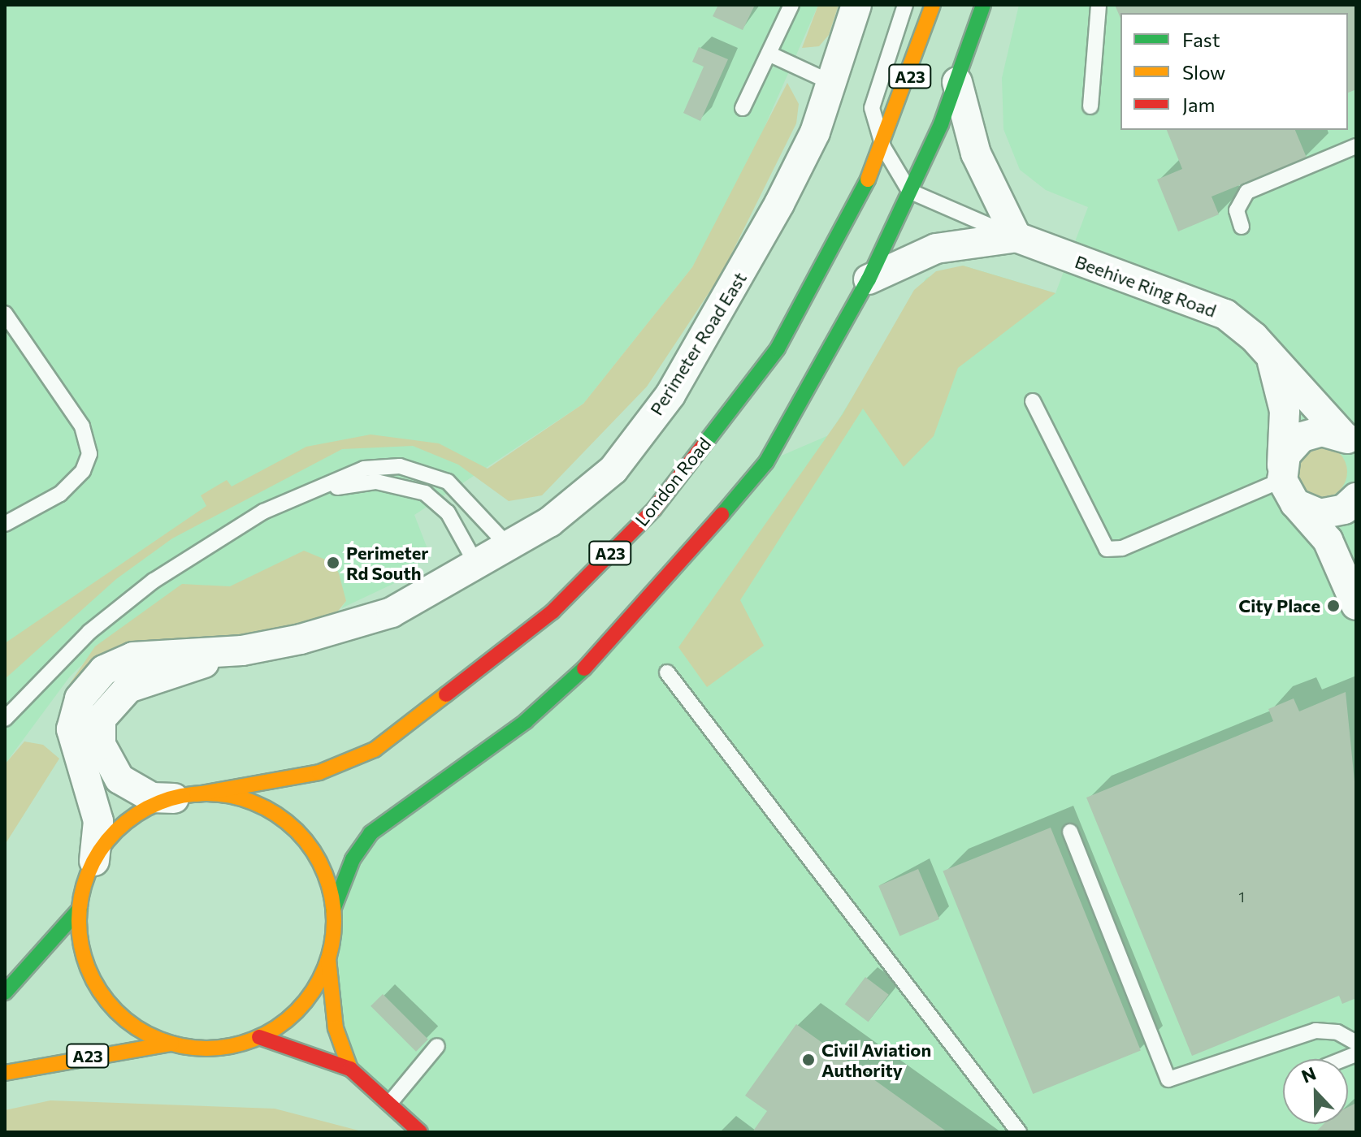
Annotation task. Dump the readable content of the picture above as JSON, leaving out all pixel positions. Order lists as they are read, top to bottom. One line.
{"streets":{"main road":["A23","London Road"],"street":["Beehive Ring Road","Perimeter Road East"]},"crossings":[["A23","Beehive Ring Road"],["Perimeter Road East","London Road"]],"places":["Perimeter Rd South","City Place","Civil Aviation Authority"],"house_numbers":["1"],"legend":["Fast","Slow","Jam"],"north":"top"}
